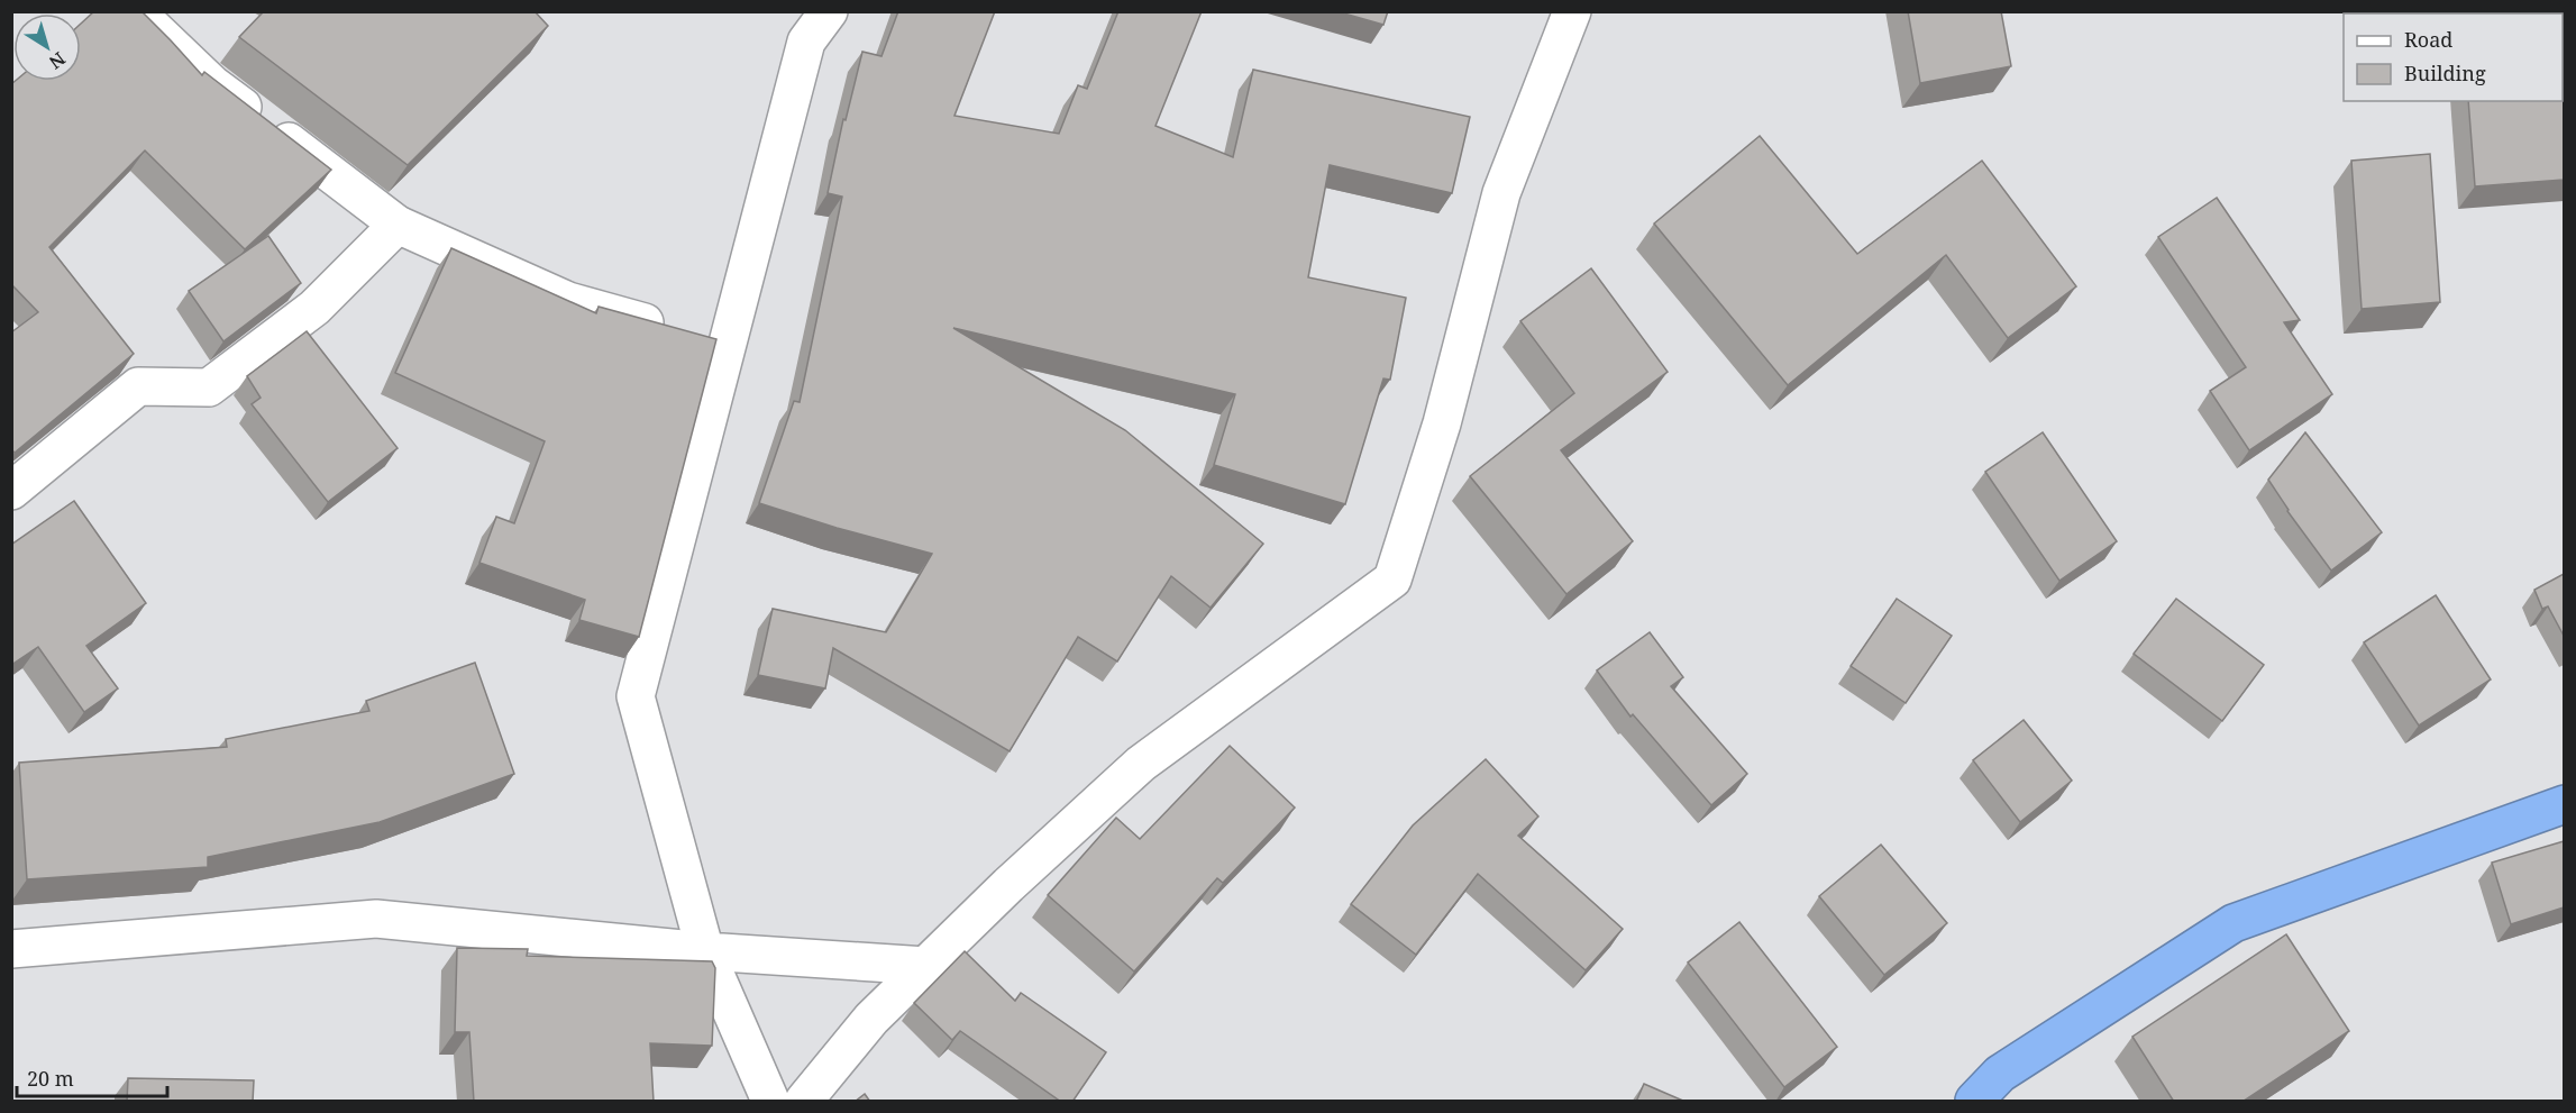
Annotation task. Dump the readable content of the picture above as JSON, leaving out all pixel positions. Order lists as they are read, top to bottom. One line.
{"legend":["Road","Building"],"scale_bar":"20 m","north":"bottom right"}
